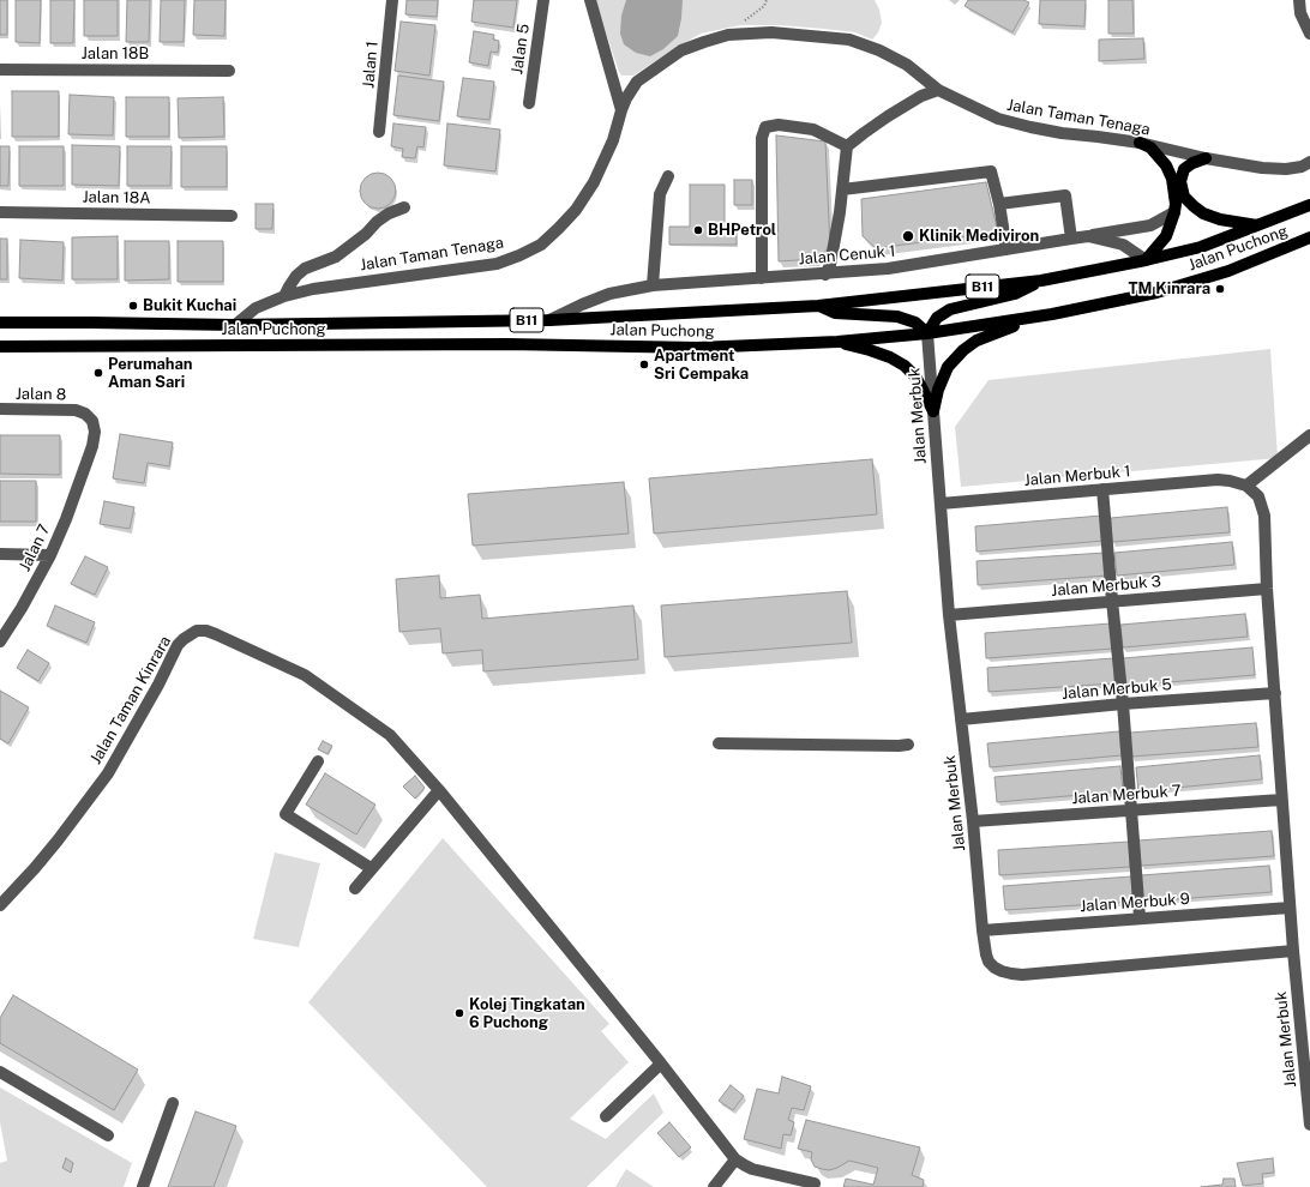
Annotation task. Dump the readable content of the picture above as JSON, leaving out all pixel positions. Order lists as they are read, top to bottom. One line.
{"streets":{"main road":["Jalan Puchong","B11"],"street":["Jalan 5","Jalan 18B","Jalan 1","Jalan Taman Tenaga","Jalan 18A","Jalan Cenuk 1","Jalan 8","Jalan Merbuk","Jalan Merbuk 1","Jalan 7","Jalan Merbuk 3","Jalan Merbuk 5","Jalan Taman Kinrara","Jalan Merbuk 7","Jalan Merbuk 9"]},"crossings":[["Jalan Taman Tenaga","Jalan Puchong"],["Jalan Puchong","Jalan Cenuk 1"],["Jalan Puchong","Jalan Merbuk"],["Jalan 8","Jalan 7"],["Jalan Merbuk","Jalan Merbuk 1"],["Jalan Merbuk","Jalan Merbuk 3"],["Jalan Merbuk","Jalan Merbuk 5"],["Jalan Merbuk","Jalan Merbuk 7"],["Jalan Merbuk","Jalan Merbuk 9"]],"places":["BHPetrol","Klinik Mediviron","TM Kinrara","Bukit Kuchai","Apartment Sri Cempaka","Perumahan Aman Sari","Kolej Tingkatan 6 Puchong"]}
